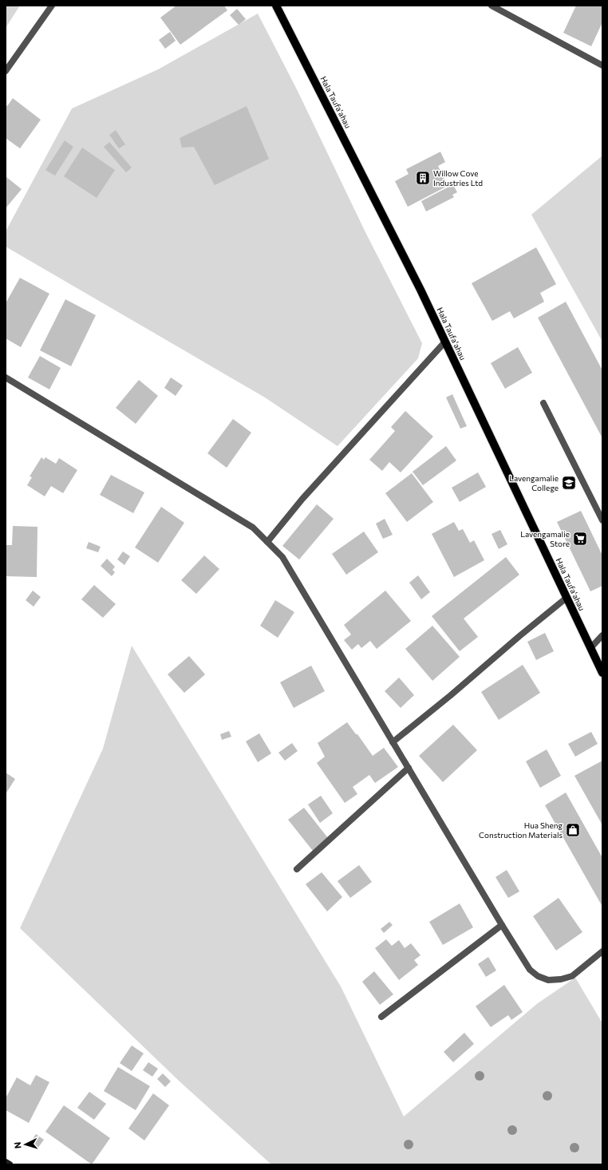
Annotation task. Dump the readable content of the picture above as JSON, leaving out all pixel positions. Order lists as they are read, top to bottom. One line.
{"streets":{"main road":["Hala Taufa'ahau"]},"places":{"building":["Willow Cove Industries Ltd"],"school or university":["Lavengamalie College"],"supermarket":["Lavengamalie Store"],"shop":["Hua Sheng Construction Materials"]},"north":"left"}
